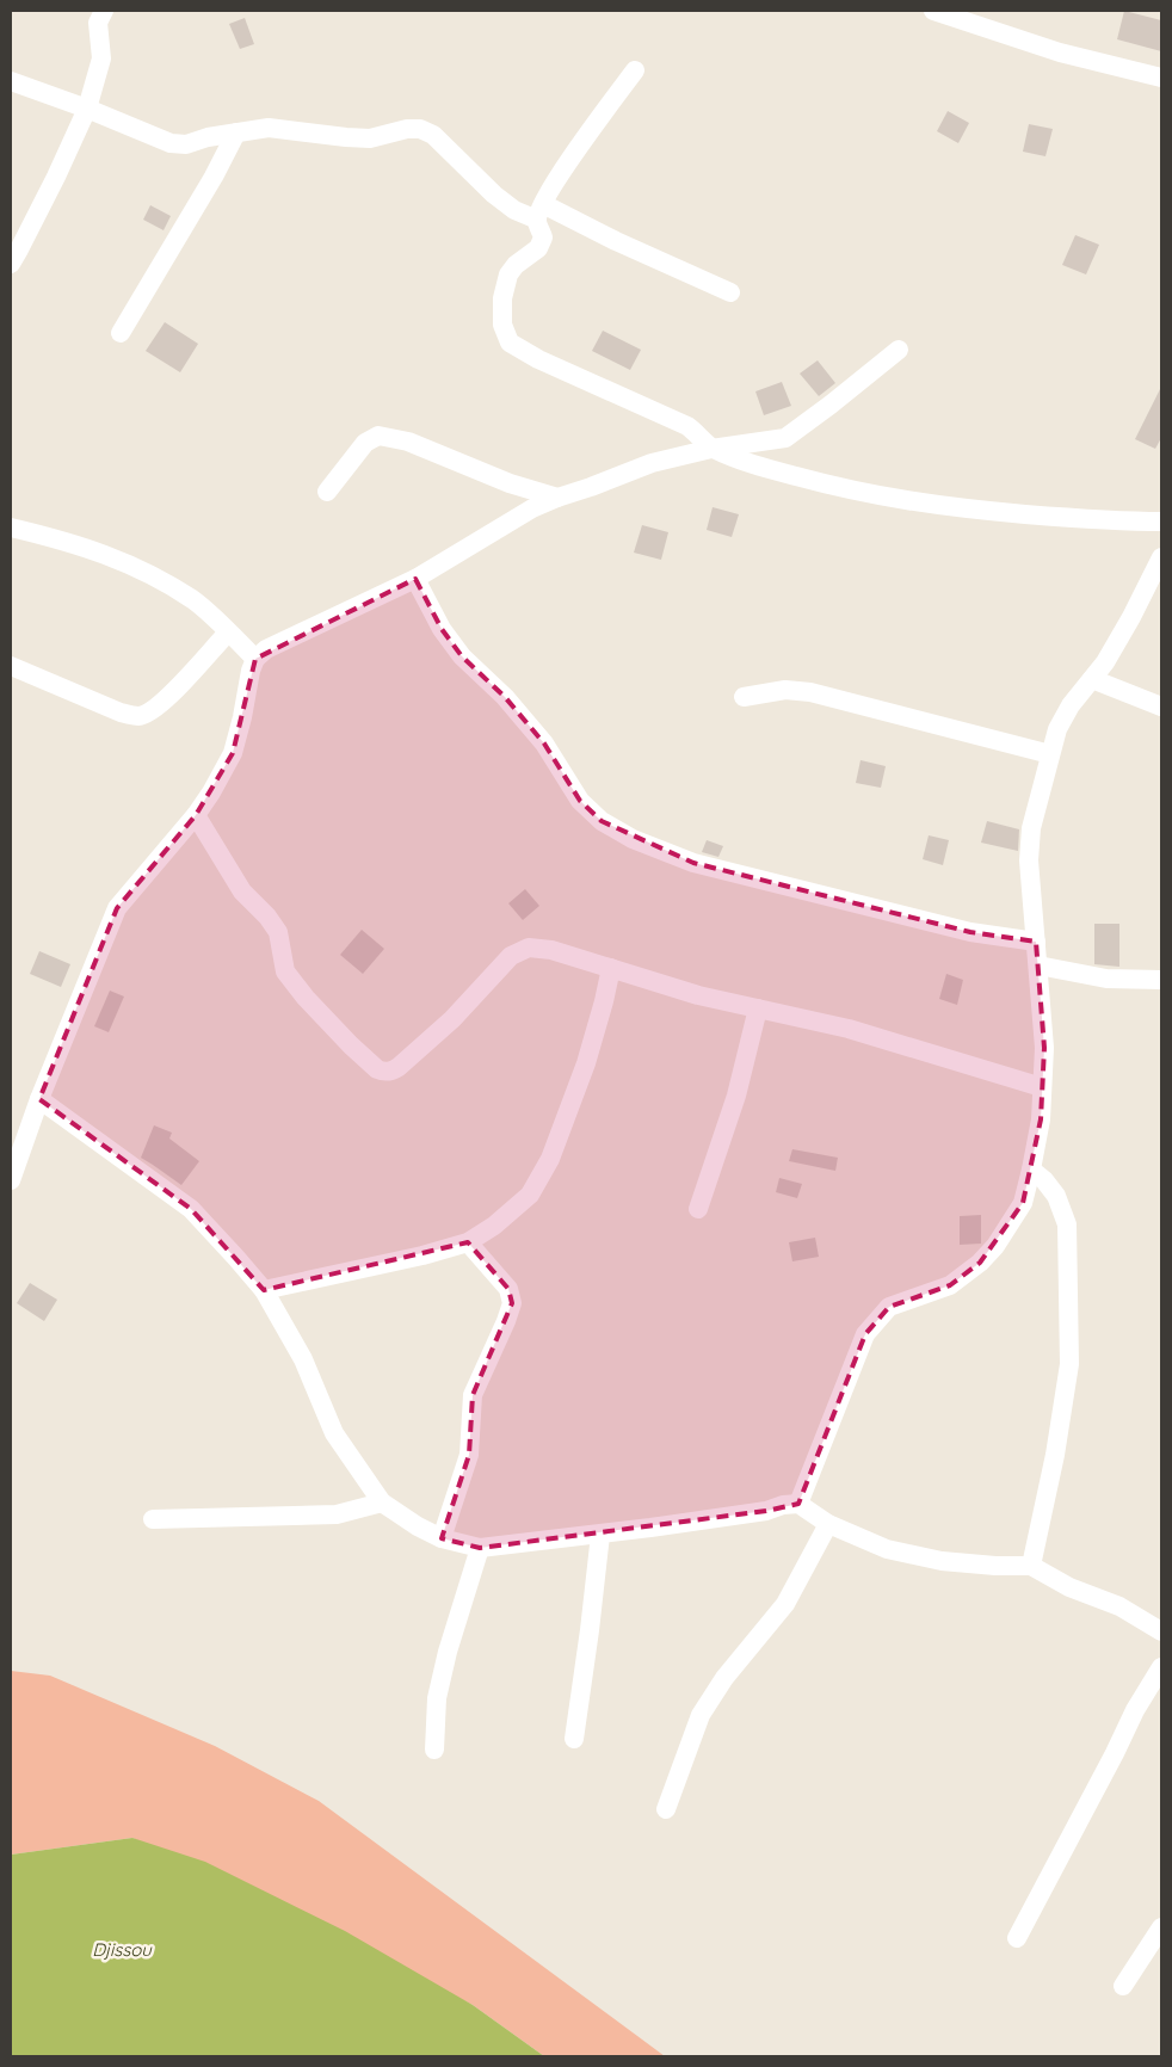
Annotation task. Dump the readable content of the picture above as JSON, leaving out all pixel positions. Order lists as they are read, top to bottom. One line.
{"water":["Djissou"]}
